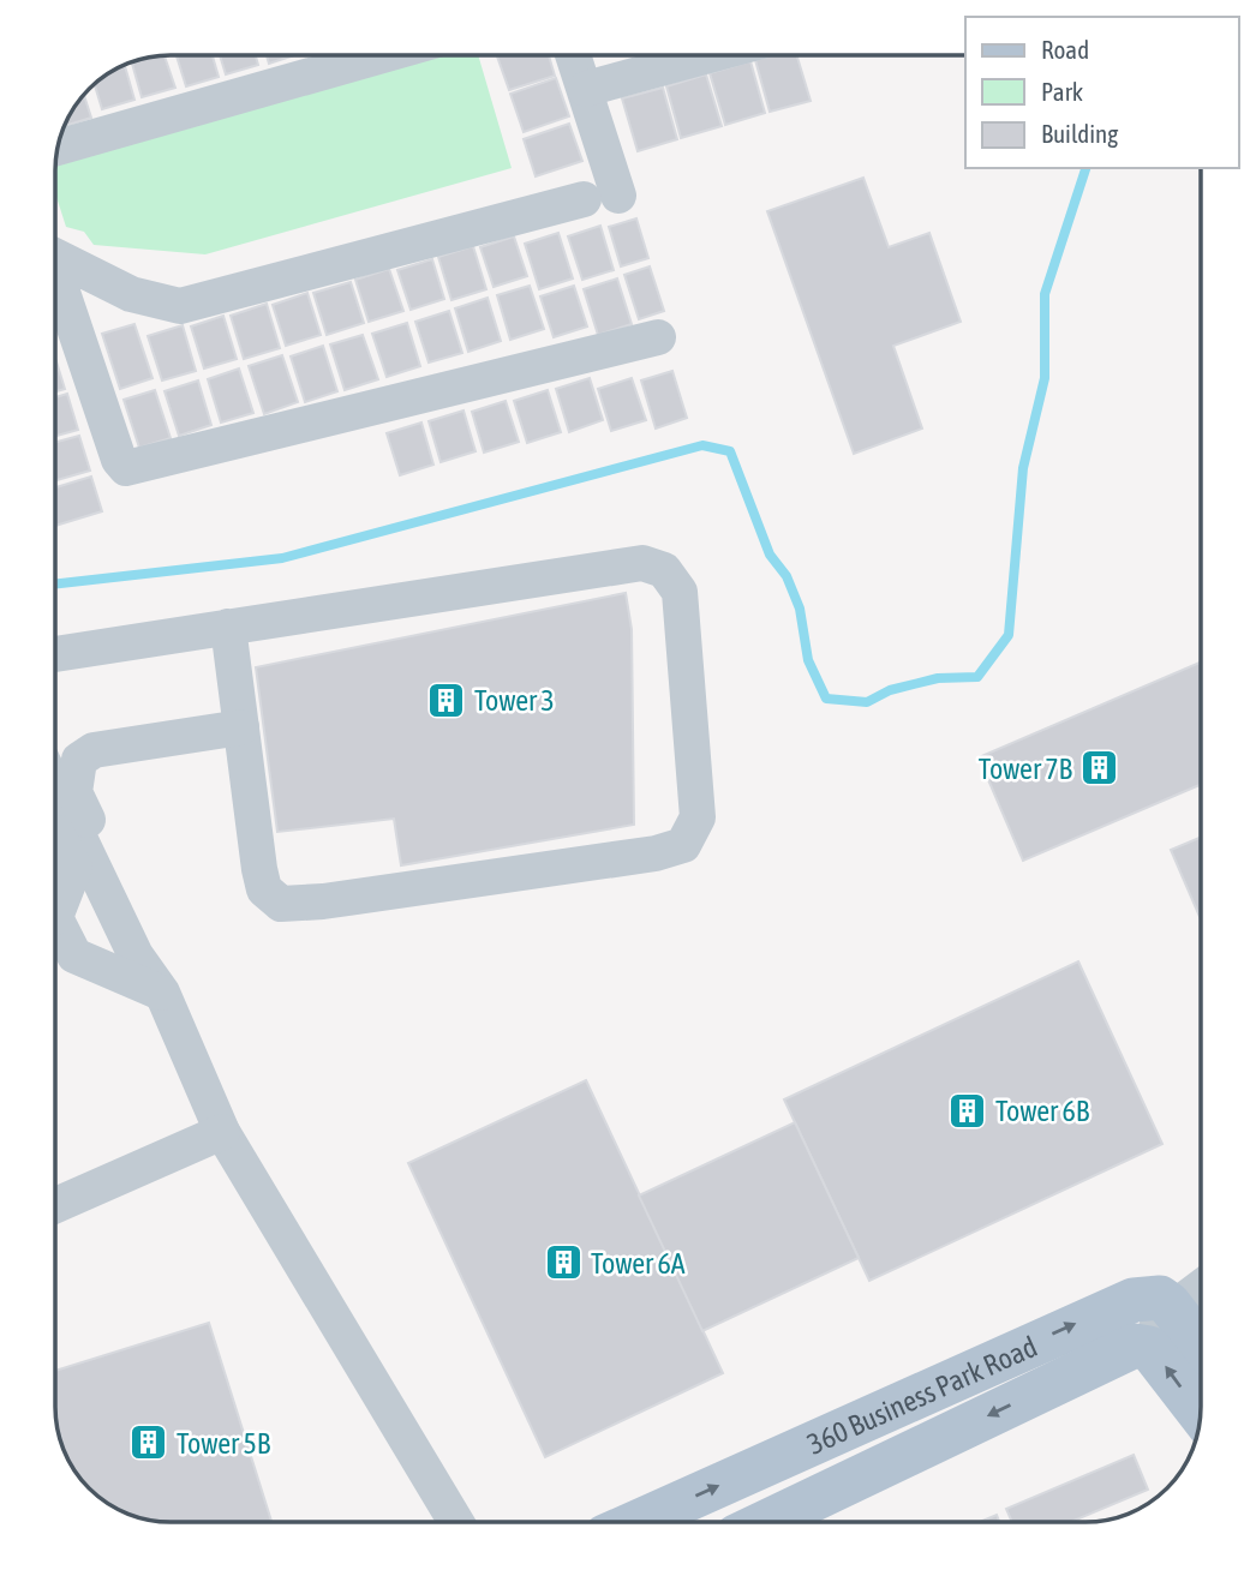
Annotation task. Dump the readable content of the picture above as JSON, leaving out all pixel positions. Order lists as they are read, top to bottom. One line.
{"streets":{"main road":["360 Business Park Road"]},"places":{"building":["Tower 3","Tower 7B","Tower 6B","Tower 6A","Tower 5B"]},"legend":["Road","Park","Building"]}
